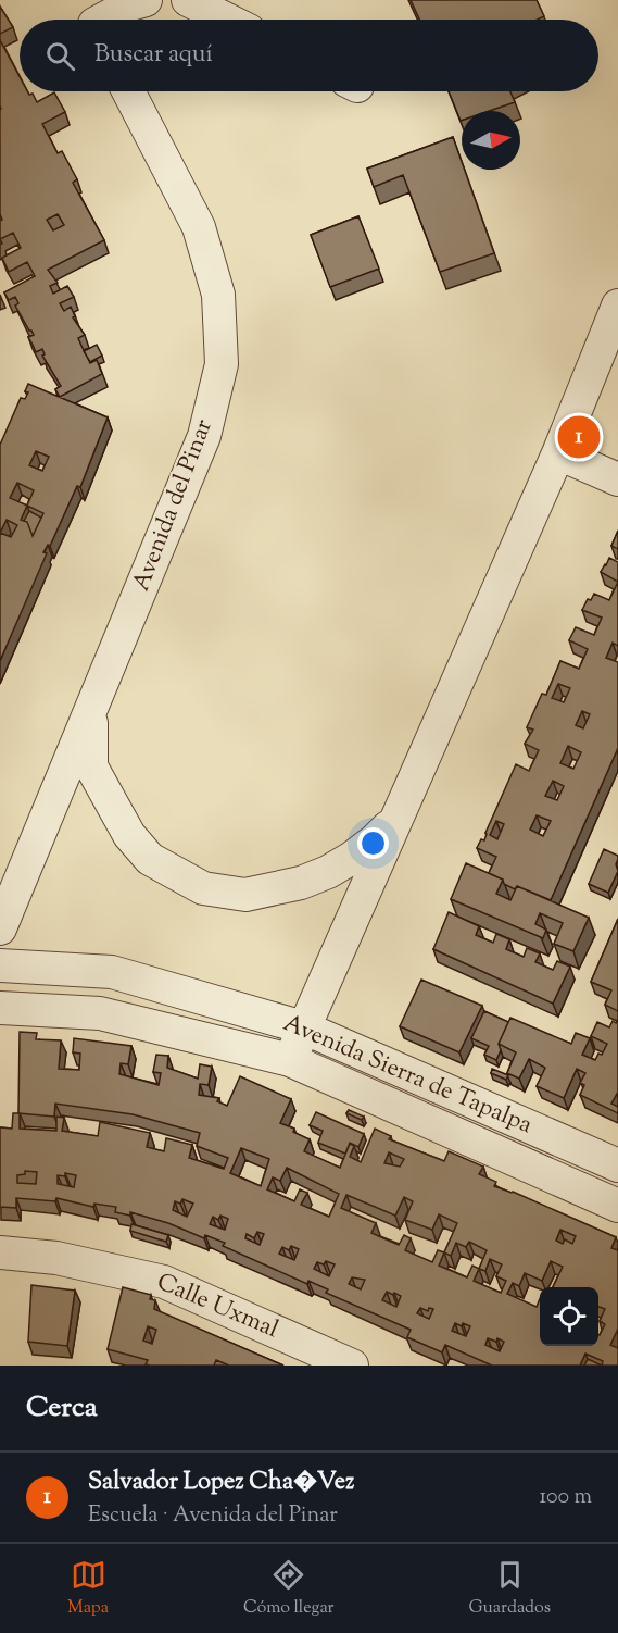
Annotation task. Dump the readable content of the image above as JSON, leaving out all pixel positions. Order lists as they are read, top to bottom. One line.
{"streets":{"street":["Avenida del Pinar","Avenida Sierra de Tapalpa","Calle Uxmal"]},"crossings":[["Avenida del Pinar","Avenida Sierra de Tapalpa"]],"north":"right","page":{"search":"Buscar aquí","pins":"1","heading":"Cerca","list":[{"mark":"1","name":"Salvador Lopez Cha�Vez","note":"Escuela · Avenida del Pinar","value":"100 m"}],"nav":["Mapa","Cómo llegar","Guardados"]}}
